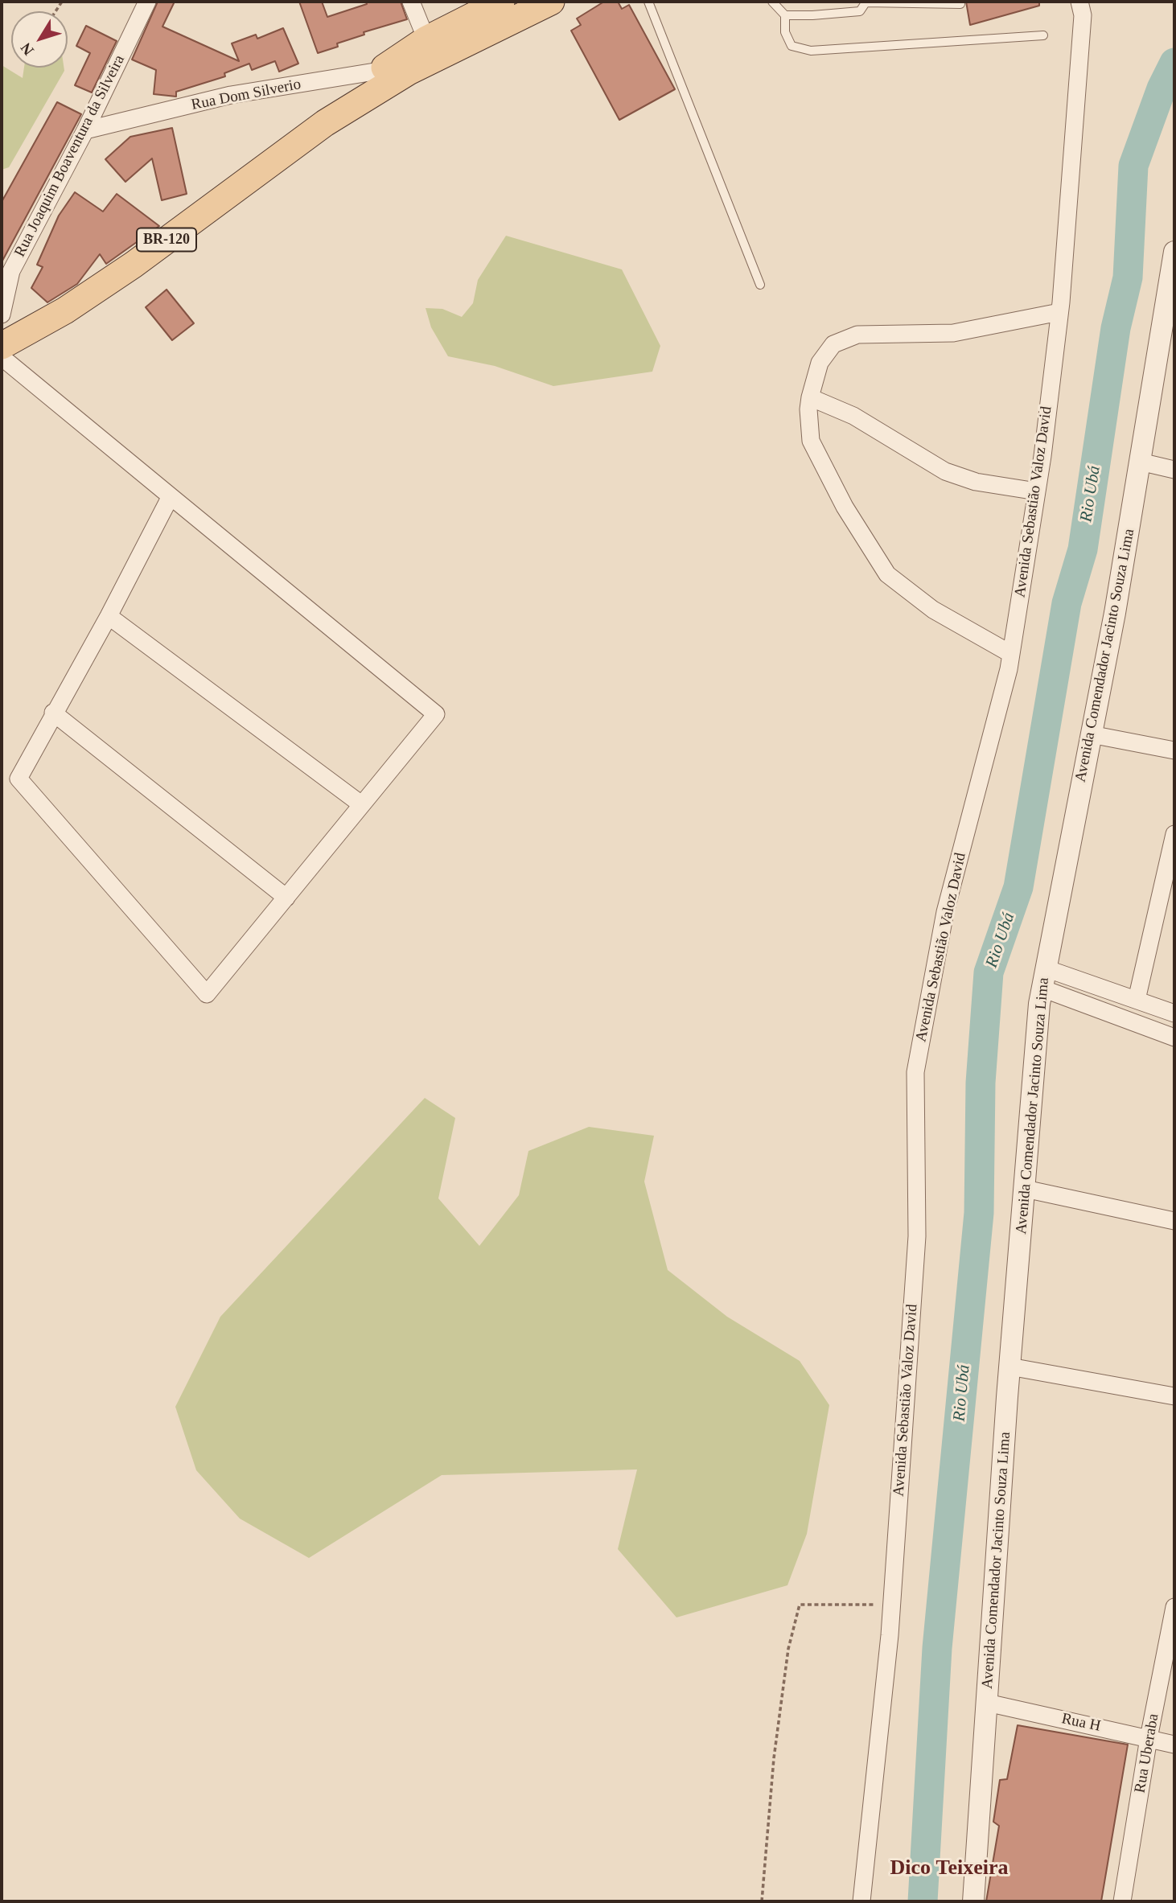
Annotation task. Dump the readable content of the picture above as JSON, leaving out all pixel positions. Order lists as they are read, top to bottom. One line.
{"streets":{"main road":["BR-120"],"street":["Rua Dom Silverio","Rua Joaquim Boaventura da Silveira","Avenida Sebastião Valoz David","Avenida Comendador Jacinto Souza Lima","Rua H","Rua Uberaba"]},"crossings":[["Rua Dom Silverio","Rua Joaquim Boaventura da Silveira"],["Rua Dom Silverio","BR-120"],["Avenida Comendador Jacinto Souza Lima","Rua H"],["Rua H","Rua Uberaba"]],"districts":["Dico Teixeira"],"water":["Rio Ubá"],"north":"bottom left"}
